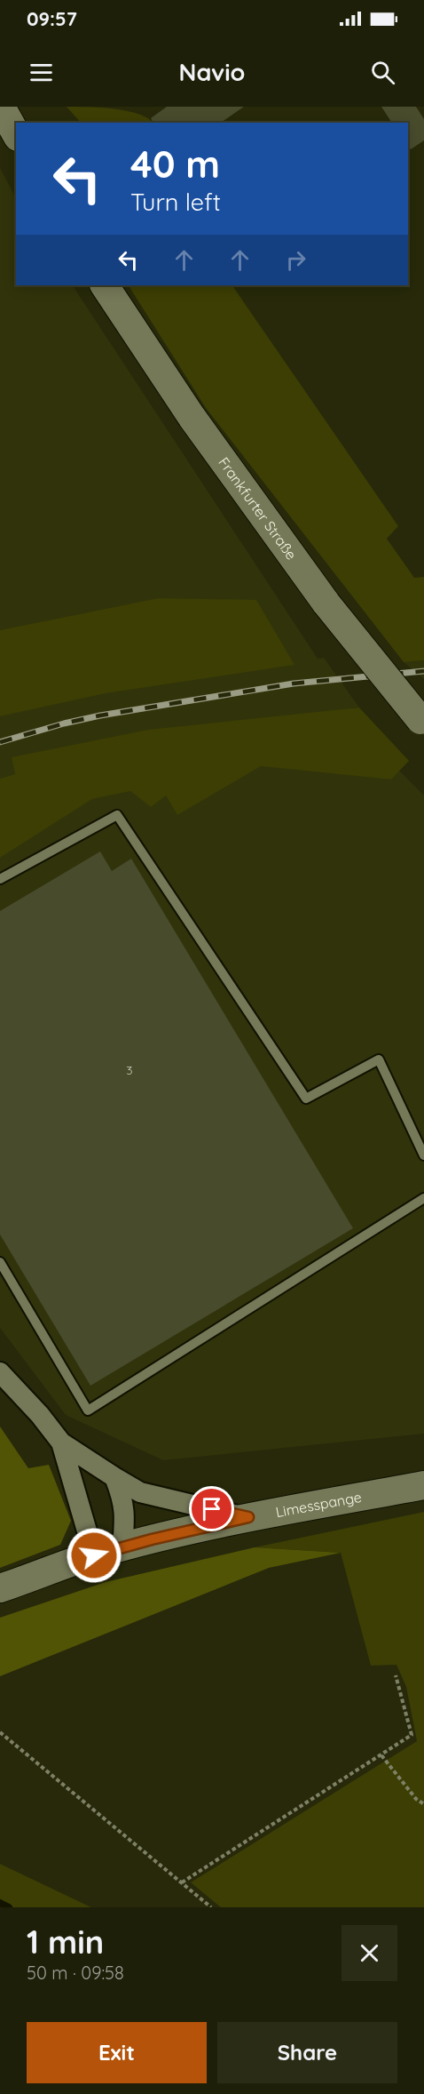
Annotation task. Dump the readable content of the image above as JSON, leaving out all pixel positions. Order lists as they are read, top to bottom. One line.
{"streets":{"main road":["Frankfurter Straße","Limesspange"]},"house_numbers":["3"],"page":{"status":"09:57","header":"Navio","turn":["40 m","Turn left"],"heading":["1 min","50 m · 09:58"],"buttons":["Exit","Share"]}}
